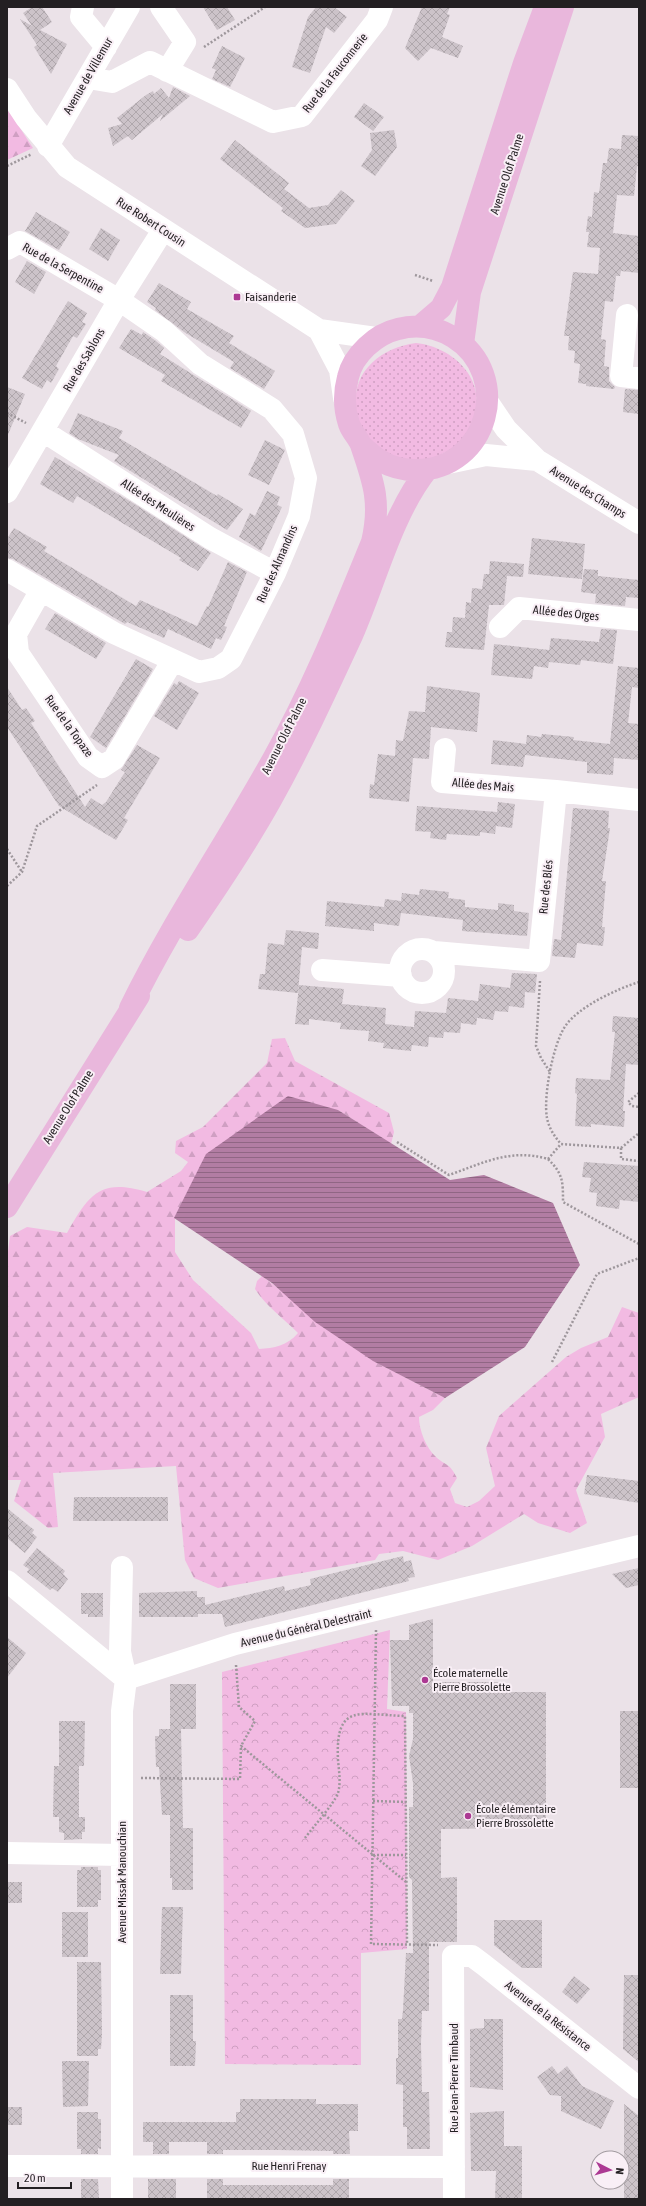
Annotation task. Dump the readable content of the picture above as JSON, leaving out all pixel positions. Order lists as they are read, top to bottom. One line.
{"streets":{"main road":["Avenue Olof Palme"],"street":["Rue de la Fauconnerie","Avenue de Villemur","Rue Robert Cousin","Rue de la Serpentine","Rue des Sablons","Avenue des Champs","Allée des Meulières","Rue des Almandins","Allée des Orges","Rue de la Topaze","Allée des Mais","Rue des Blés","Avenue du Général Delestraint","Avenue Missak Manouchian","Avenue de la Résistance","Rue Jean-Pierre Timbaud","Rue Henri Frenay"]},"crossings":[["Rue de la Fauconnerie","Avenue de Villemur"],["Avenue de Villemur","Rue Robert Cousin"],["Avenue Olof Palme","Rue Robert Cousin"],["Avenue Olof Palme","Avenue des Champs"],["Rue Robert Cousin","Rue des Sablons"],["Rue de la Serpentine","Rue des Sablons"],["Rue de la Serpentine","Rue des Almandins"],["Rue des Sablons","Allée des Meulières"],["Rue des Sablons","Rue des Almandins"],["Allée des Meulières","Rue des Almandins"],["Rue des Almandins","Rue de la Topaze"],["Allée des Mais","Rue des Blés"],["Avenue du Général Delestraint","Avenue Missak Manouchian"],["Avenue Missak Manouchian","Rue Henri Frenay"],["Avenue de la Résistance","Rue Jean-Pierre Timbaud"],["Rue Jean-Pierre Timbaud","Rue Henri Frenay"]],"places":{"transit":["Faisanderie"],"other":["École maternelle Pierre Brossolette","École élémentaire Pierre Brossolette"]},"scale_bar":"20 m","north":"right"}
